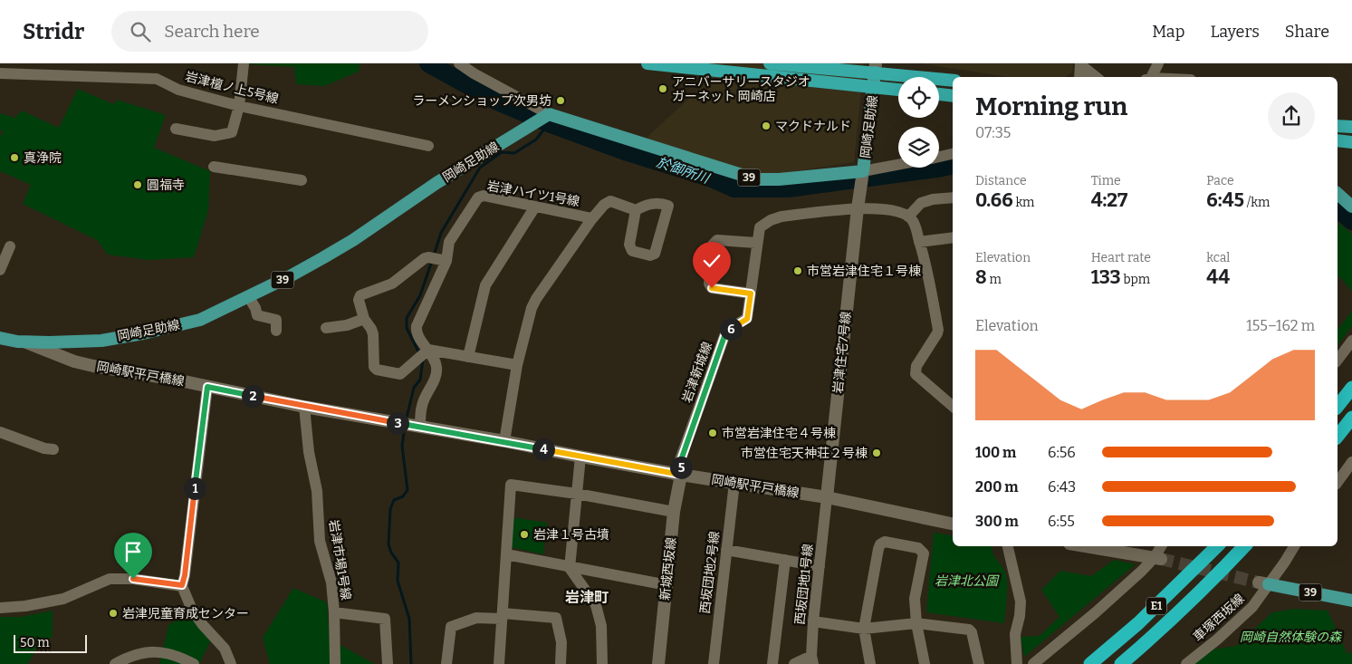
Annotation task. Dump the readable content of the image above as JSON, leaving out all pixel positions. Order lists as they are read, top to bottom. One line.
{"streets":{"highway":["E1"],"main road":["岡崎足助線","39"],"street":["岩津檀ノ上5号線","岩津ハイツ1号線","岩津住宅7号線","岩津新城線","岡崎駅平戸橋線","岩津市場1号線","新城西坂線","西坂団地2号線","西坂団地1号線","車塚西坂線"]},"crossings":[["岡崎足助線","岩津住宅7号線"],["岡崎足助線","岡崎駅平戸橋線"],["39","車塚西坂線"],["岩津ハイツ1号線","岡崎駅平戸橋線"],["岩津住宅7号線","岩津新城線"],["岩津住宅7号線","岡崎駅平戸橋線"],["岩津住宅7号線","西坂団地1号線"],["岩津新城線","岡崎駅平戸橋線"],["岩津新城線","新城西坂線"],["岡崎駅平戸橋線","岩津市場1号線"],["岡崎駅平戸橋線","新城西坂線"],["岡崎駅平戸橋線","西坂団地2号線"],["岡崎駅平戸橋線","西坂団地1号線"]],"districts":["岩津町"],"water":["於御所川"],"parks":["岩津北公園","岡崎自然体験の森"],"places":["アニバーサリースタジオ ガーネット 岡崎店","ラーメンショップ次男坊","マクドナルド","真浄院","圓福寺","市営岩津住宅１号棟","市営岩津住宅４号棟","市営住宅天神荘２号棟","岩津１号古墳","岩津児童育成センター"],"scale_bar":"50 m","page":{"header":"Stridr","search":"Search here","nav":["Map","Layers","Share"],"heading":["Morning run","07:35"],"stats":[["Distance","0.66 km"],["Time","4:27"],["Pace","6:45 /km"],["Elevation","8 m"],["Heart rate","133 bpm"],["kcal","44"]],"chart":["Elevation","155–162 m"],"pins":["6","2","3","4","5","1"],"list":[{"name":"100 m","note":"6:56"},{"name":"200 m","note":"6:43"},{"name":"300 m","note":"6:55"}],"scale":"50 m"}}
